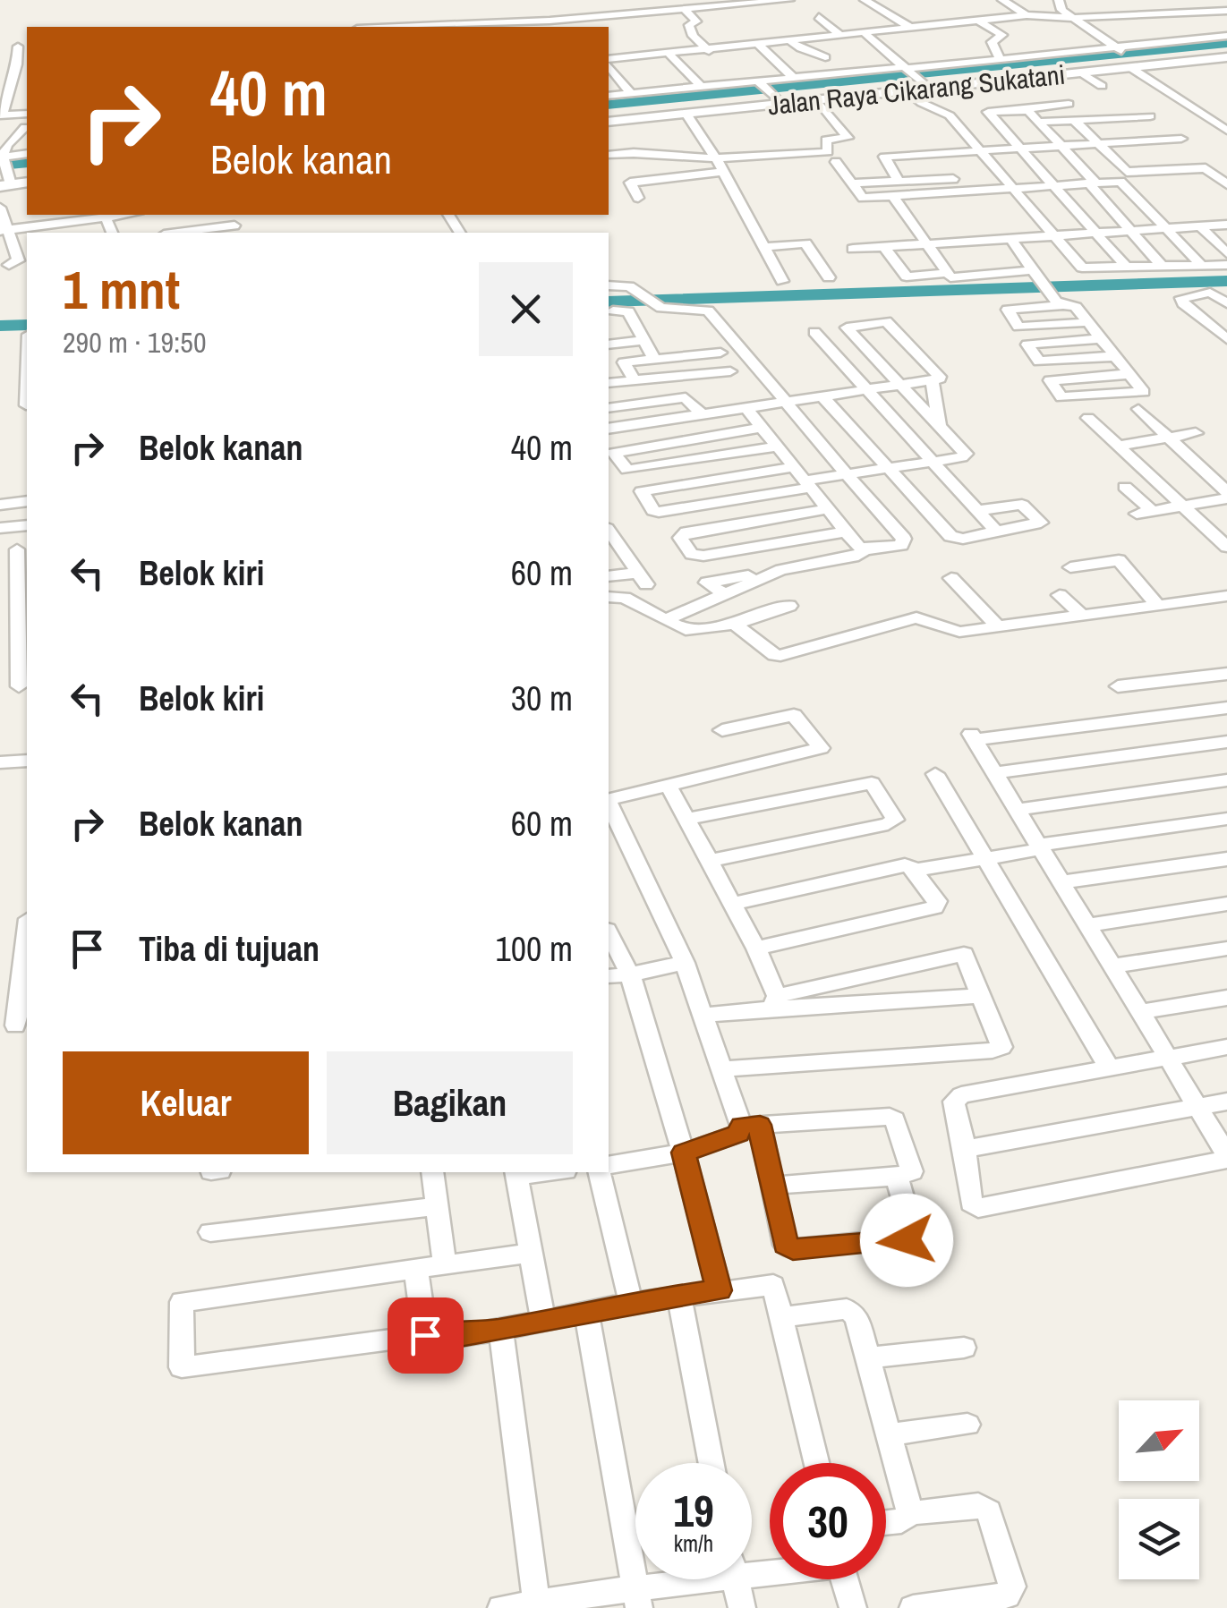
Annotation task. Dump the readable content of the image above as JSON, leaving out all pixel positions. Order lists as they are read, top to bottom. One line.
{"streets":{"main road":["Jalan Raya Cikarang Sukatani"]},"north":"top right","page":{"turn":["40 m","Belok kanan"],"heading":["1 mnt","290 m · 19:50"],"list":[{"name":"Belok kanan","value":"40 m"},{"name":"Belok kiri","value":"60 m"},{"name":"Belok kiri","value":"30 m"},{"name":"Belok kanan","value":"60 m"},{"name":"Tiba di tujuan","value":"100 m"}],"buttons":["Keluar","Bagikan"],"speed":"19 km/h","limit":"30"}}
